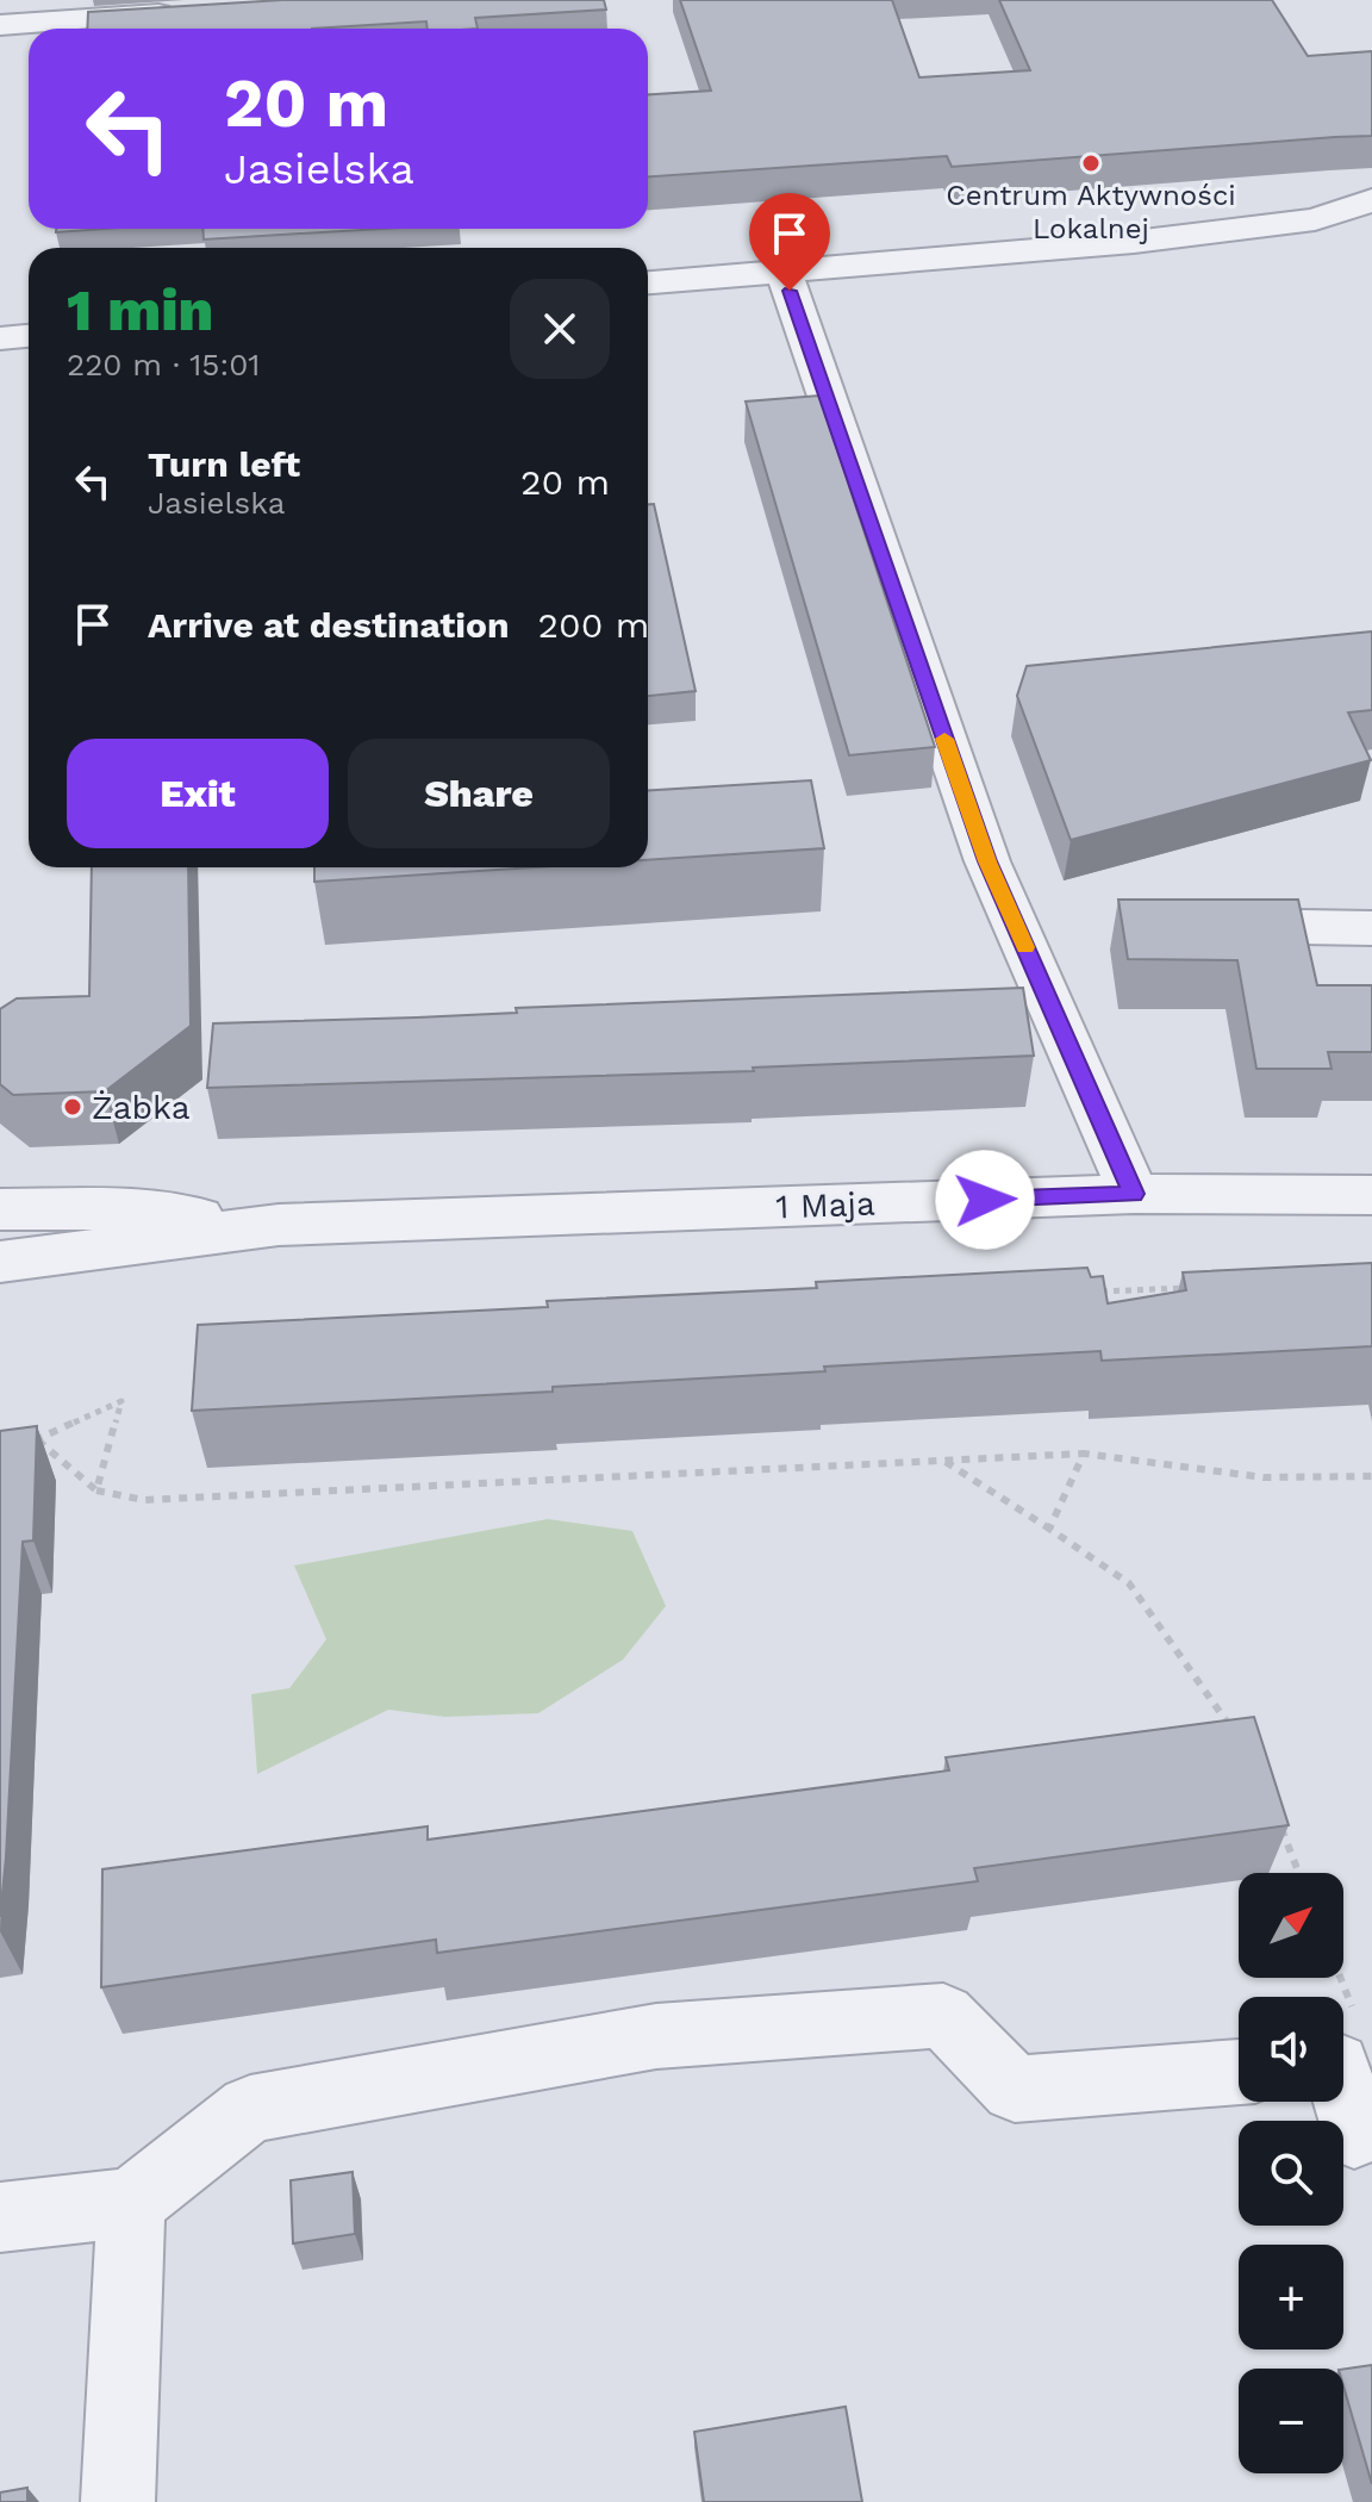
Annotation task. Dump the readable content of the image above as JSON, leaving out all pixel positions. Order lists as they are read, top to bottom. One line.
{"streets":{"street":["1 Maja"]},"places":["Centrum Aktywności Lokalnej","Żabka"],"north":"top right","page":{"turn":["20 m","Jasielska"],"heading":["1 min","220 m · 15:01"],"list":[{"name":"Turn left","note":"Jasielska","value":"20 m"},{"name":"Arrive at destination","value":"200 m"}],"buttons":["Exit","Share"],"map_buttons":["+","−"]}}
